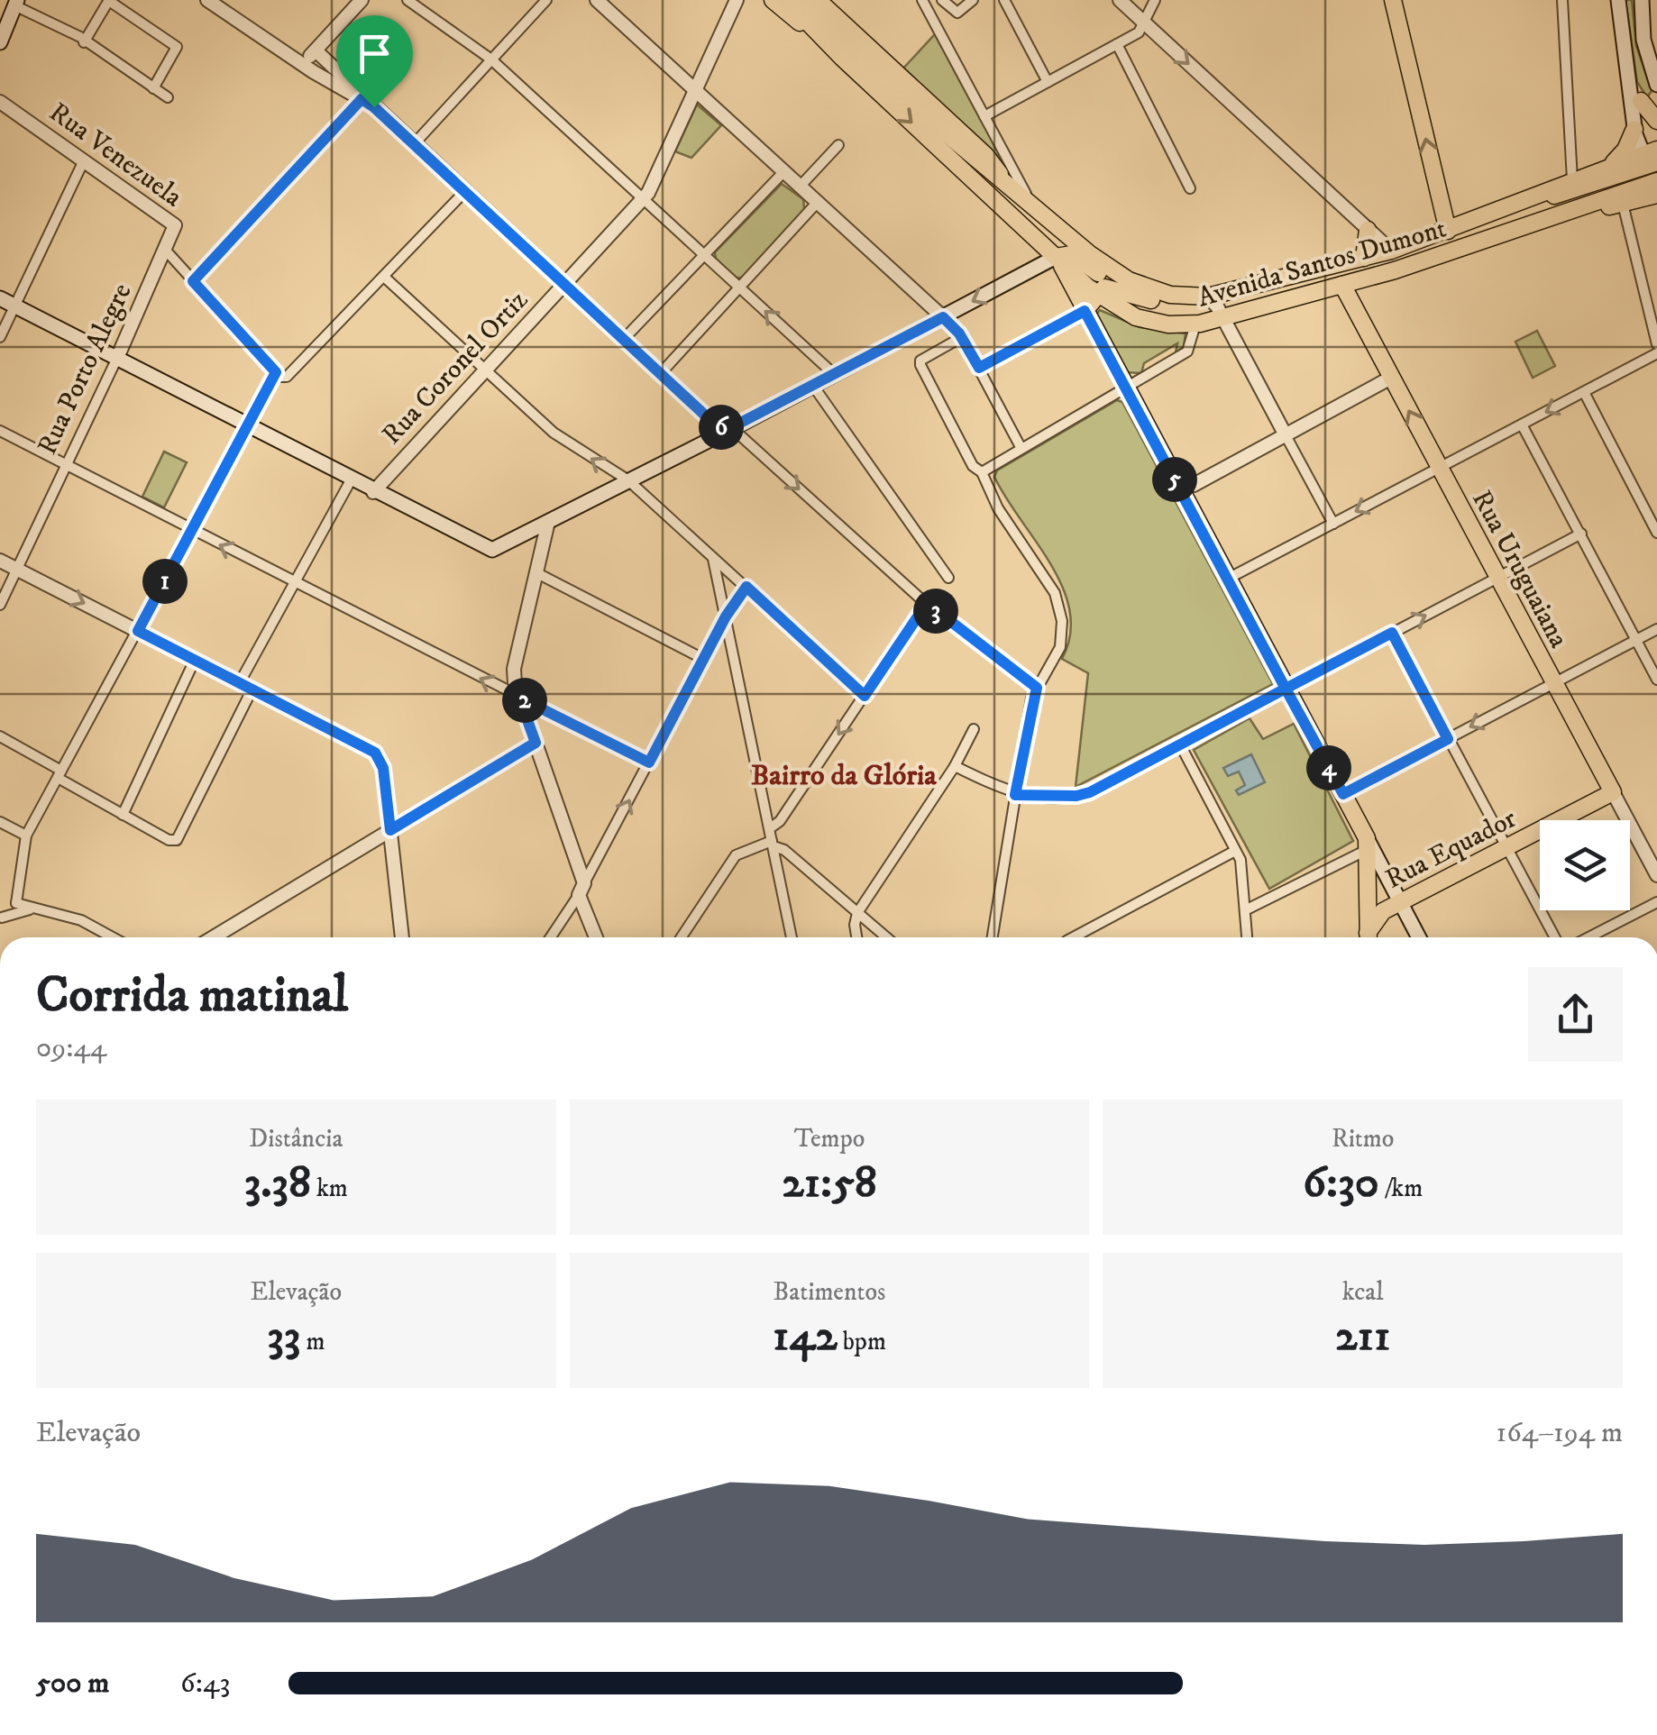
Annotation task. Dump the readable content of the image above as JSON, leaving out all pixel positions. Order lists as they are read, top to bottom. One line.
{"streets":{"main road":["Avenida Santos Dumont","Rua Uruguaiana","Rua Equador"],"street":["Rua Venezuela","Rua Coronel Ortiz","Rua Porto Alegre"]},"crossings":[["Rua Venezuela","Rua Porto Alegre"],["Avenida Santos Dumont","Rua Uruguaiana"],["Rua Uruguaiana","Rua Equador"]],"districts":["Bairro da Glória"],"page":{"pins":["6","5","1","3","2","4"],"heading":["Corrida matinal","09:44"],"stats":[["Distância","3.38 km"],["Tempo","21:58"],["Ritmo","6:30 /km"],["Elevação","33 m"],["Batimentos","142 bpm"],["kcal","211"]],"chart":["Elevação","164–194 m"],"list":[{"name":"500 m","note":"6:43"}]}}
